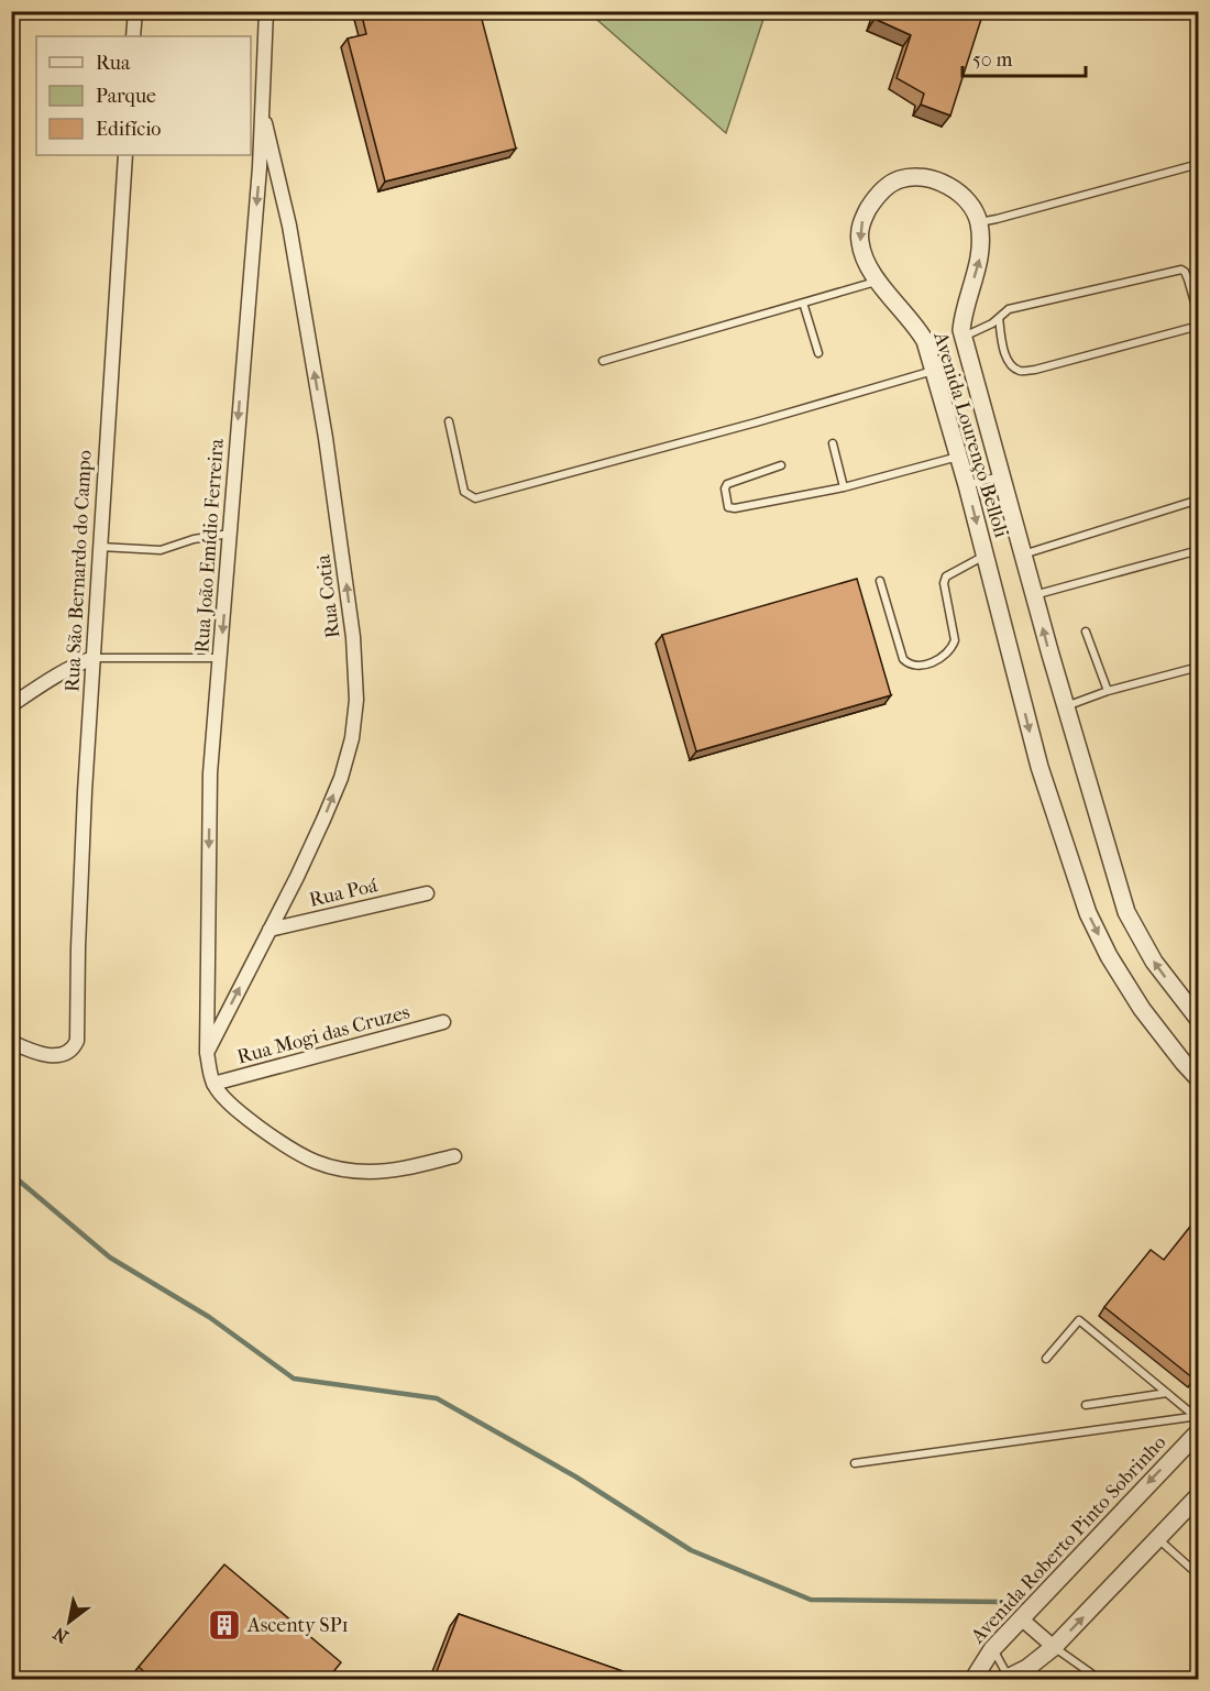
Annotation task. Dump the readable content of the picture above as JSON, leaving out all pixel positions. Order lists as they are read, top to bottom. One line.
{"streets":{"street":["Avenida Lourenço Belloli","Rua João Emídio Ferreira","Rua São Bernardo do Campo","Rua Cotia","Rua Poá","Rua Mogi das Cruzes","Avenida Roberto Pinto Sobrinho"]},"crossings":[["Rua João Emídio Ferreira","Rua Cotia"],["Rua João Emídio Ferreira","Rua Mogi das Cruzes"],["Rua Cotia","Rua Poá"]],"one_way":["Rua João Emídio Ferreira","Rua Cotia"],"places":{"building":["Ascenty SP1"]},"legend":["Rua","Parque","Edifício"],"scale_bar":"50 m","north":"bottom left"}
